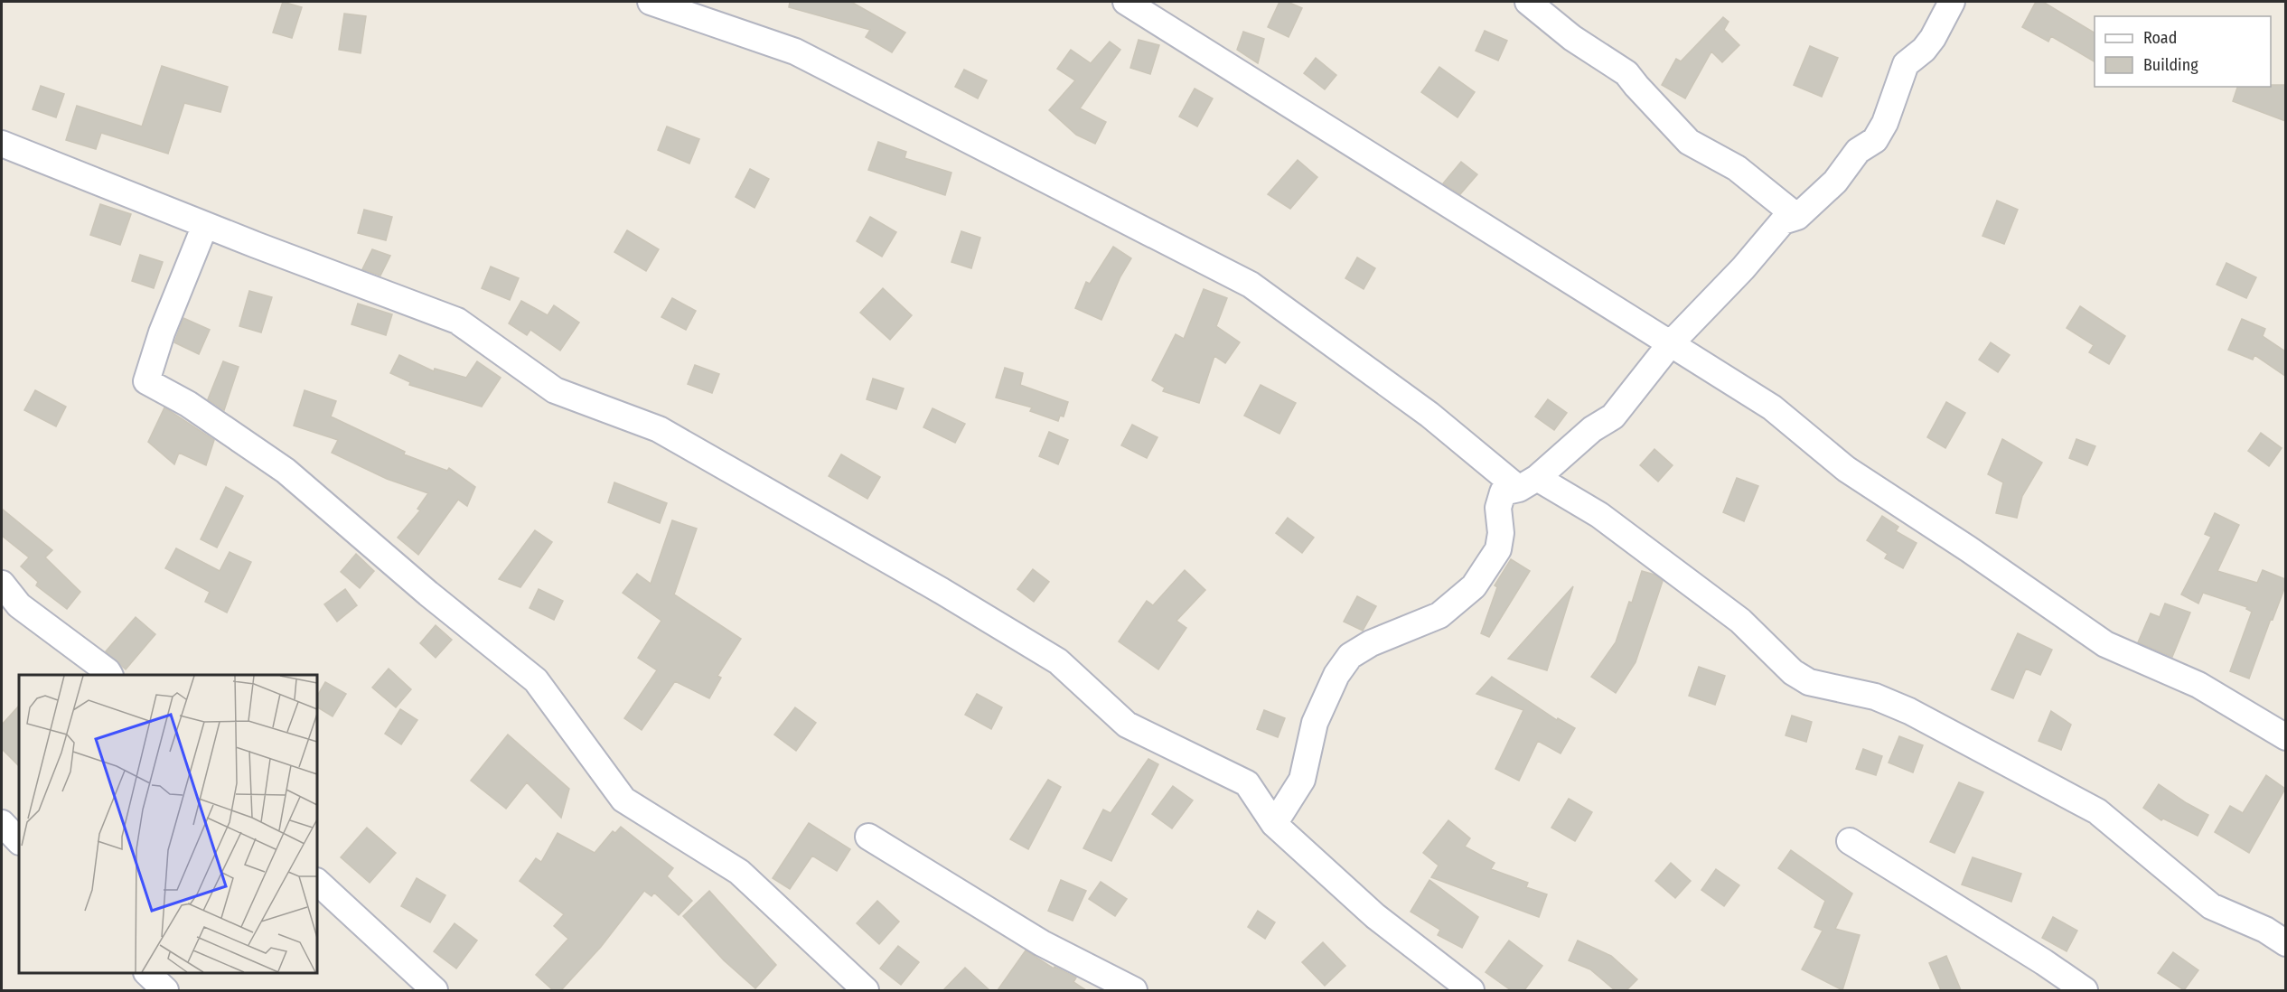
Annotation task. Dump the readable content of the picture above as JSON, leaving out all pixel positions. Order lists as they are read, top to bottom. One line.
{"legend":["Road","Building"]}
